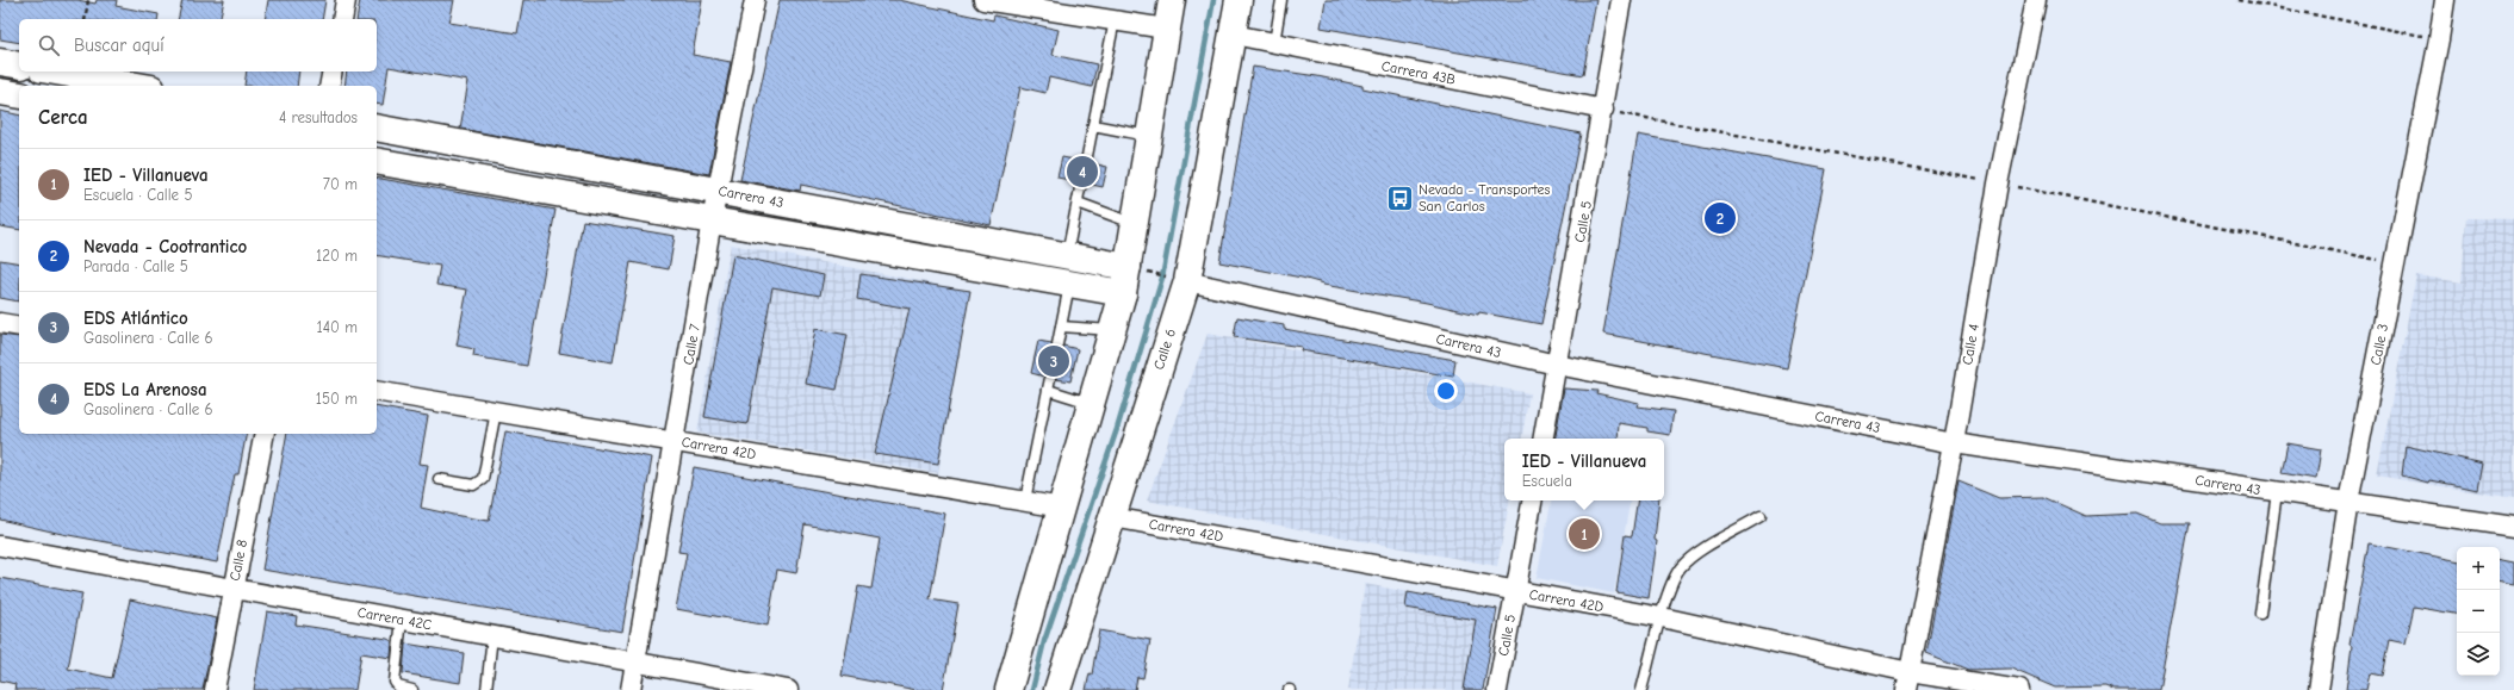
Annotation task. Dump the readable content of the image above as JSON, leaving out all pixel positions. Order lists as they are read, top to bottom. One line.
{"streets":{"street":["Carrera 43B","Carrera 43","Calle 5","Calle 7","Calle 4","Calle 3","Calle 6","Carrera 42D","Calle 8","Carrera 42C"]},"crossings":[["Carrera 43B","Calle 5"],["Carrera 43B","Calle 6"],["Carrera 43","Calle 5"],["Carrera 43","Calle 7"],["Carrera 43","Calle 4"],["Carrera 43","Calle 3"],["Carrera 43","Calle 6"],["Calle 5","Carrera 42D"],["Calle 7","Carrera 42D"],["Calle 7","Carrera 42C"],["Calle 4","Carrera 42D"],["Calle 6","Carrera 42D"],["Calle 8","Carrera 42C"]],"places":{"bus stop":["Nevada - Transportes San Carlos"]},"page":{"search":"Buscar aquí","heading":["Cerca","4 resultados"],"list":[{"mark":"1","name":"IED - Villanueva","note":"Escuela · Calle 5","value":"70 m"},{"mark":"2","name":"Nevada - Cootrantico","note":"Parada · Calle 5","value":"120 m"},{"mark":"3","name":"EDS Atlántico","note":"Gasolinera · Calle 6","value":"140 m"},{"mark":"4","name":"EDS La Arenosa","note":"Gasolinera · Calle 6","value":"150 m"}],"pins":["4","2","3","1"],"popup":["IED - Villanueva","Escuela"],"map_buttons":["+","−"]}}
